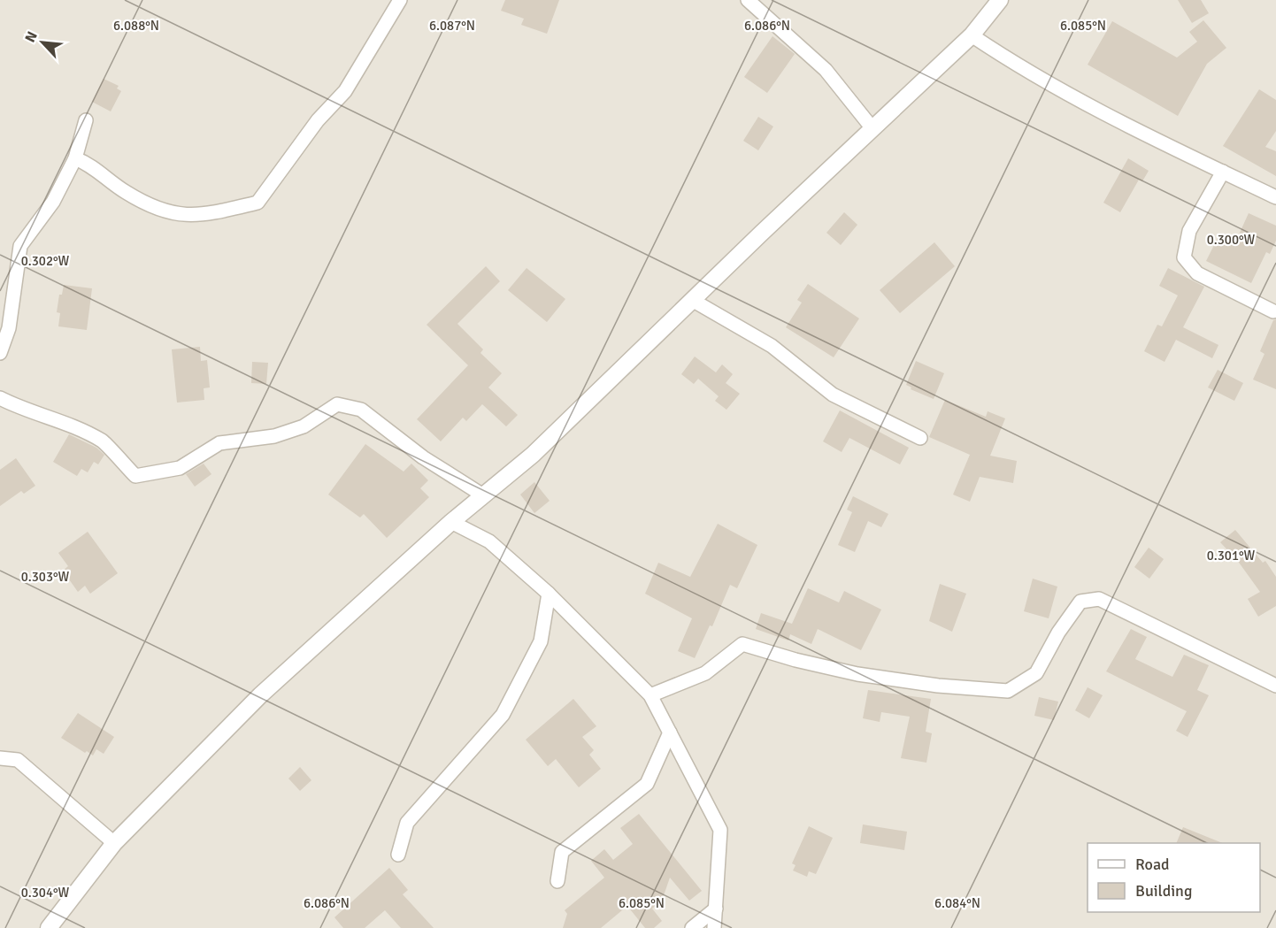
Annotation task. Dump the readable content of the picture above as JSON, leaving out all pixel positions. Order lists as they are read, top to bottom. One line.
{"legend":["Road","Building"],"north":"top left","coordinates":["6.088°N","6.087°N","6.086°N","6.085°N","0.300°W","0.302°W","0.301°W","0.303°W","0.304°W","6.084°N"]}
